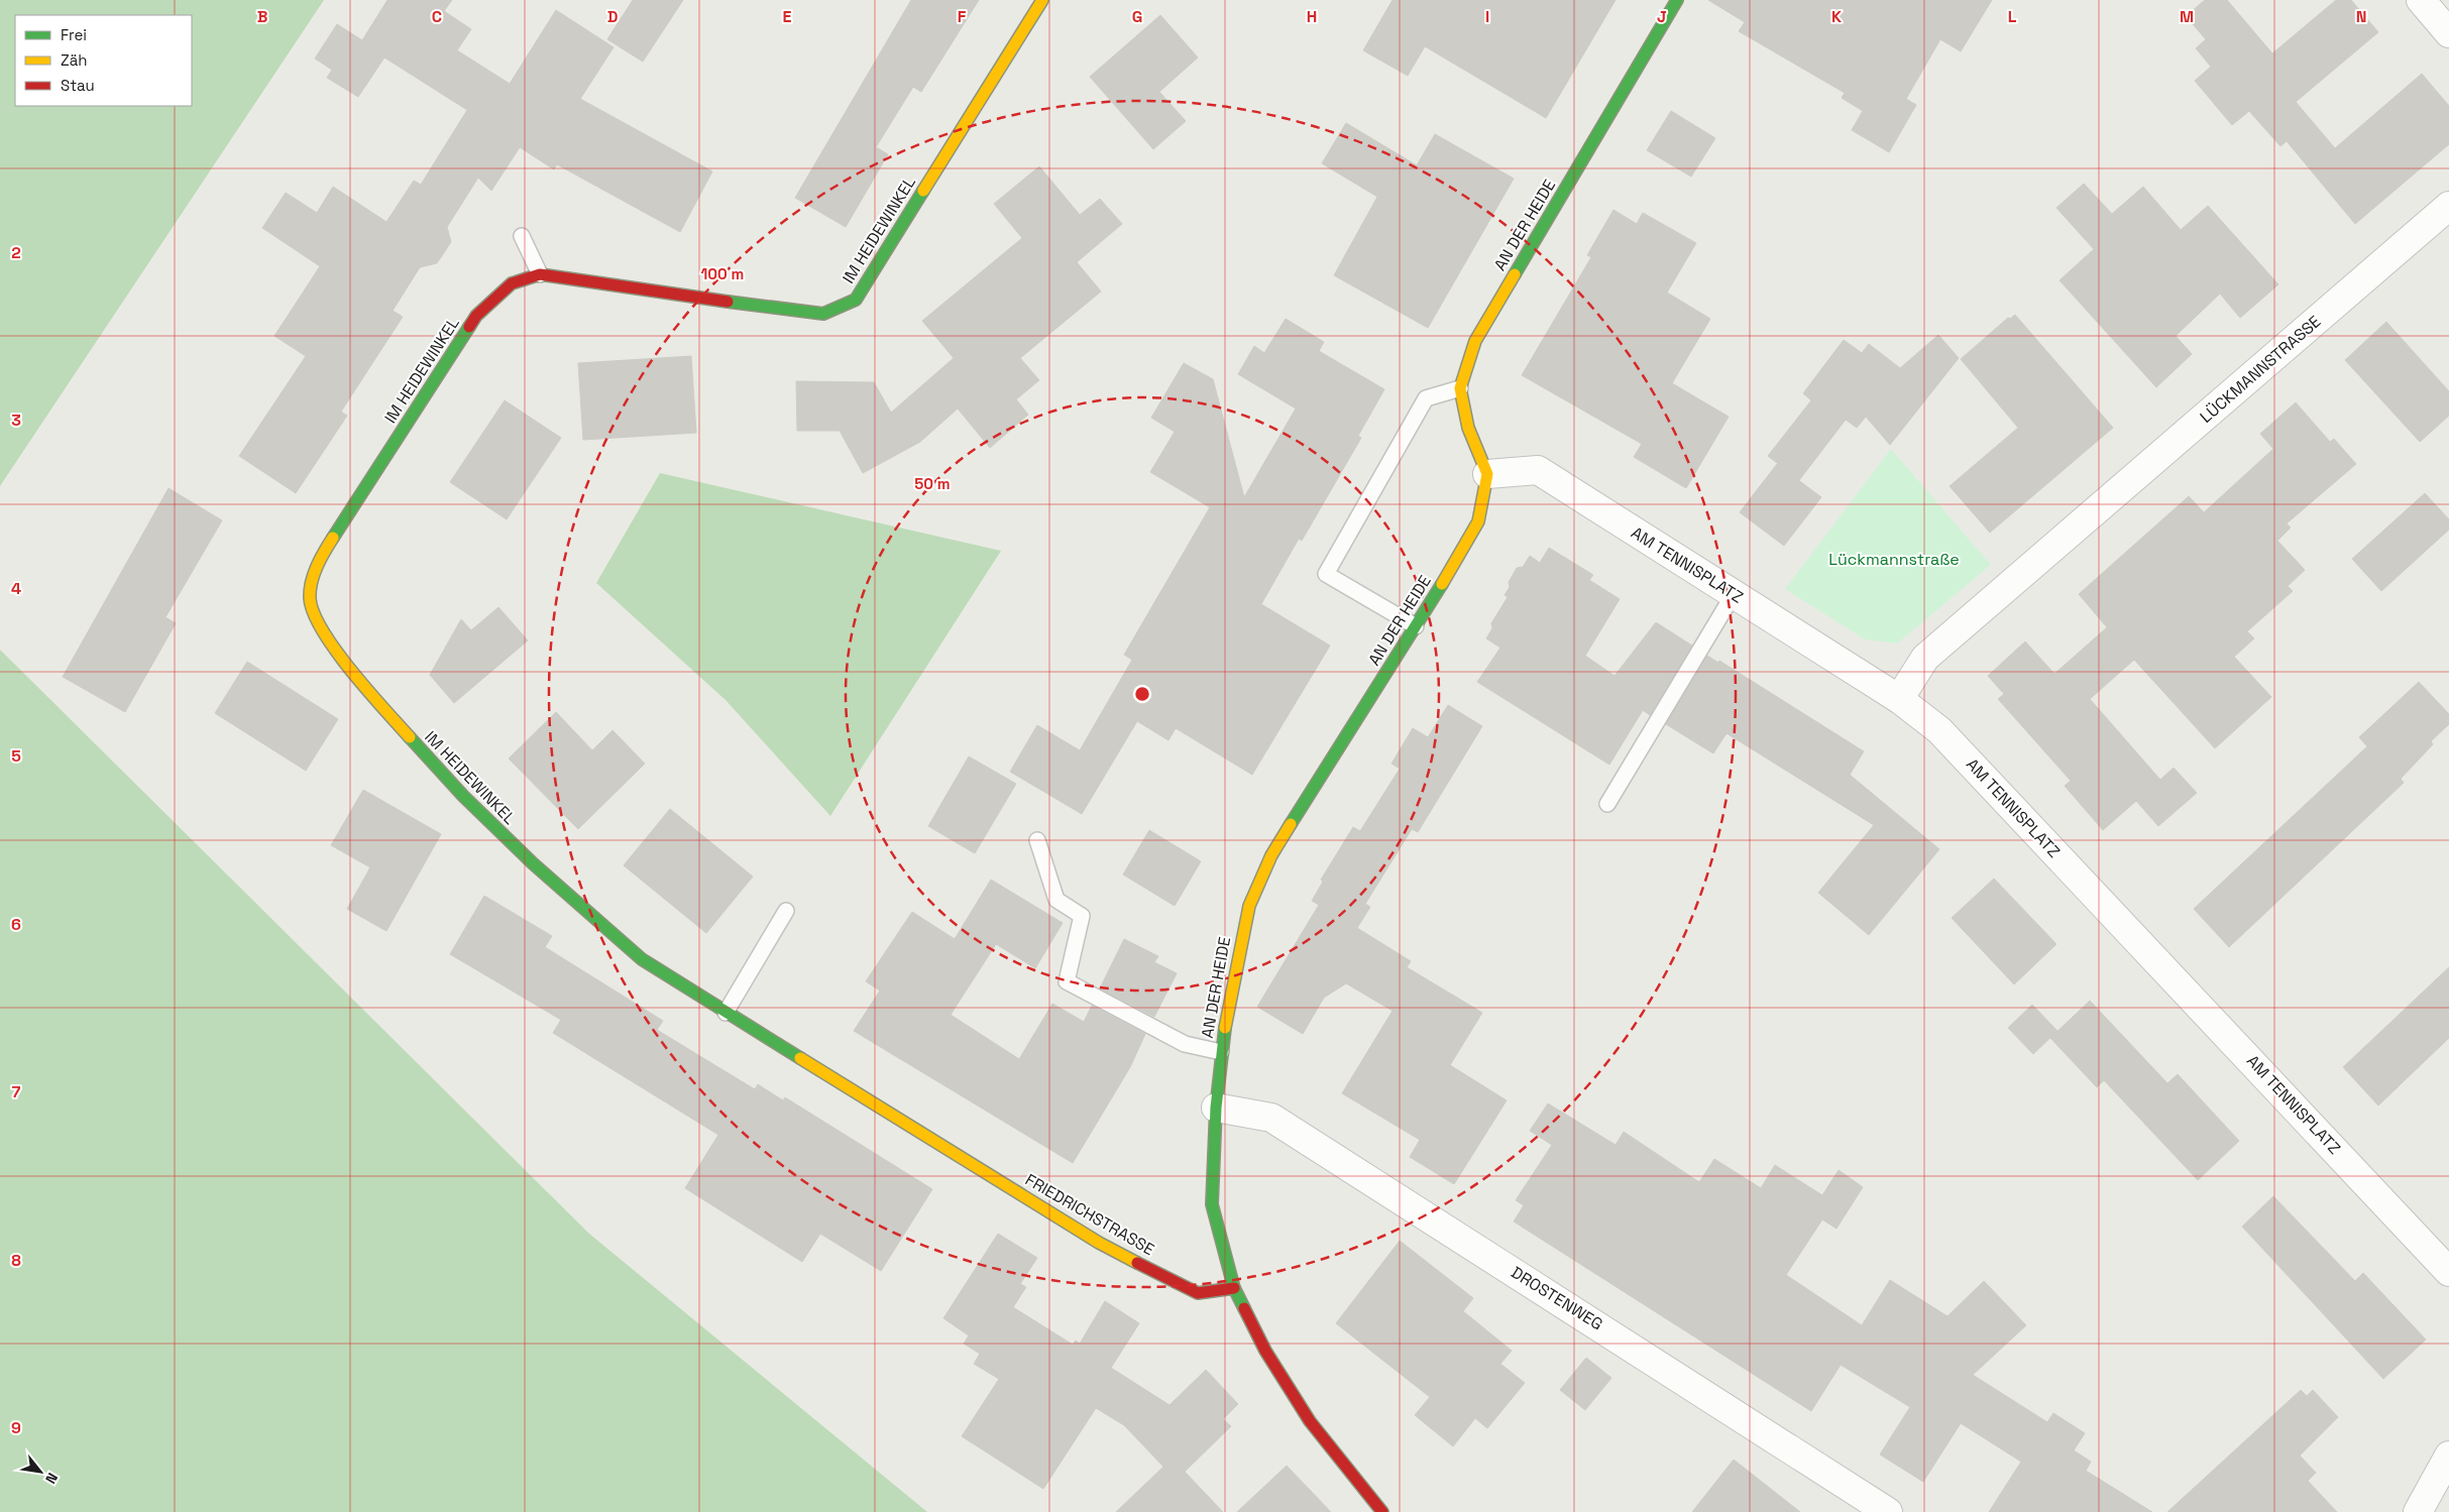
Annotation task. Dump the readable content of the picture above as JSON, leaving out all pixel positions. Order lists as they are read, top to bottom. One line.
{"streets":{"street":["AN DER HEIDE","IM HEIDEWINKEL","LÜCKMANNSTRASSE","AM TENNISPLATZ","FRIEDRICHSTRASSE","DROSTENWEG"]},"crossings":[["AN DER HEIDE","AM TENNISPLATZ"],["AN DER HEIDE","FRIEDRICHSTRASSE"],["AN DER HEIDE","DROSTENWEG"],["IM HEIDEWINKEL","FRIEDRICHSTRASSE"],["LÜCKMANNSTRASSE","AM TENNISPLATZ"]],"parks":["Lückmannstraße"],"legend":["Frei","Zäh","Stau"],"north":"bottom right","grid":{"columns":["B","C","D","E","F","G","H","I","J","K","L","M","N"],"rows":["2","3","4","5","6","7","8","9"]},"rings":["100 m","50 m"]}
